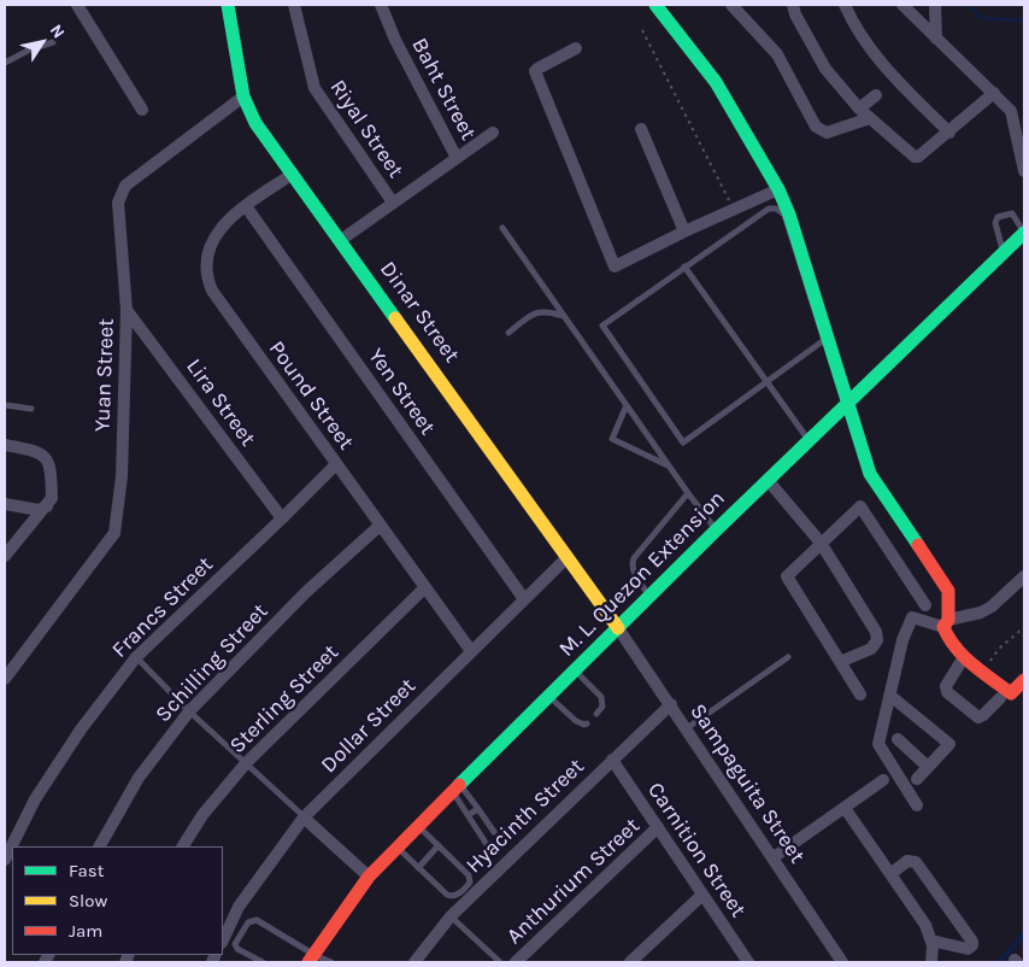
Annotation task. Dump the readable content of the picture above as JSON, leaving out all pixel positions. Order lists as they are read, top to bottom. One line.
{"streets":{"street":["Baht Street","Riyal Street","Dinar Street","Yuan Street","Yen Street","Pound Street","Lira Street","M. L. Quezon Extension","Francs Street","Schilling Street","Sterling Street","Dollar Street","Sampaguita Street","Hyacinth Street","Carnition Street","Anthurium Street"]},"crossings":[["Dinar Street","Yuan Street"],["Dinar Street","Pound Street"],["Dinar Street","M. L. Quezon Extension"],["Dinar Street","Dollar Street"],["Dinar Street","Sampaguita Street"],["Yuan Street","Lira Street"],["Yen Street","Pound Street"],["Yen Street","Dollar Street"],["Pound Street","Francs Street"],["Pound Street","Schilling Street"],["Pound Street","Sterling Street"],["Pound Street","Dollar Street"],["Lira Street","Francs Street"],["M. L. Quezon Extension","Sampaguita Street"],["Sampaguita Street","Hyacinth Street"],["Hyacinth Street","Carnition Street"],["Carnition Street","Anthurium Street"]],"legend":["Fast","Slow","Jam"],"north":"top right"}
